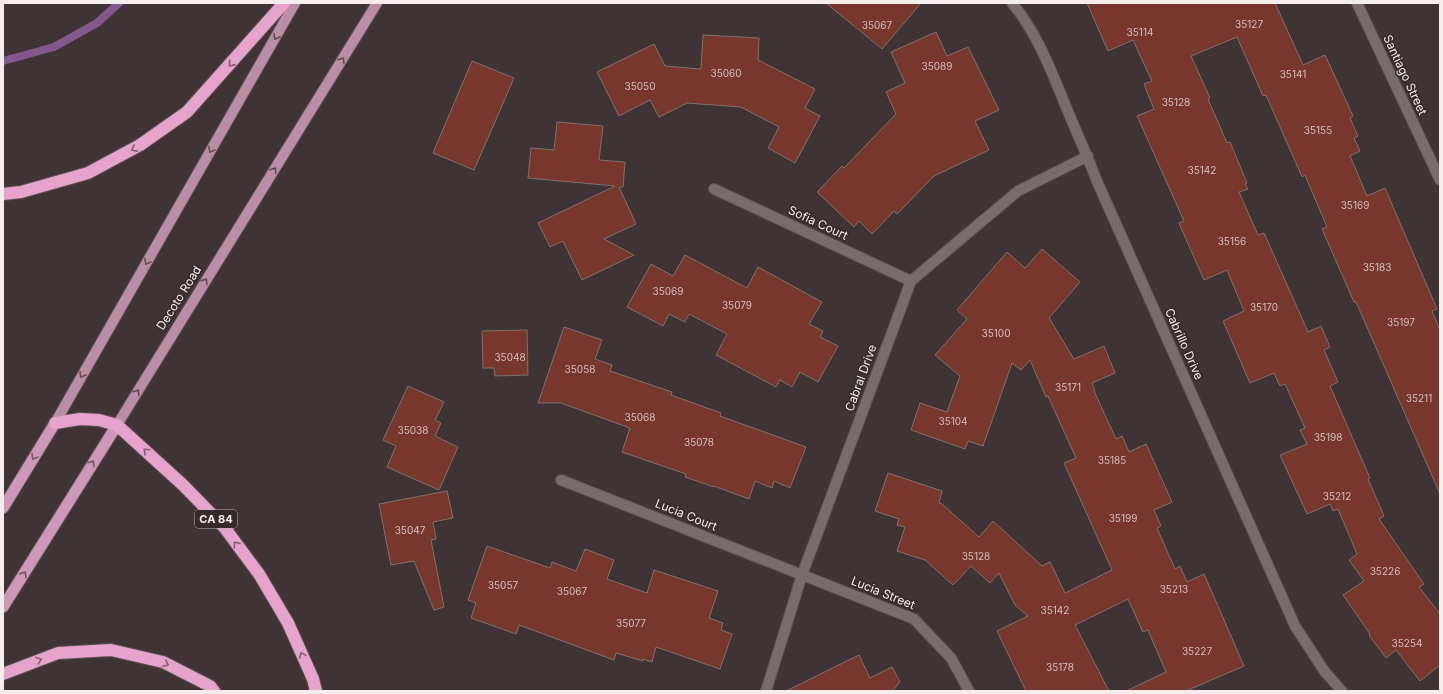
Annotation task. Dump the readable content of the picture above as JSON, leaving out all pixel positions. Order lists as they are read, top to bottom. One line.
{"streets":{"highway":["Decoto Road","CA 84"],"street":["Santiago Street","Sofia Court","Cabrillo Drive","Cabral Drive","Lucia Court","Lucia Street"]},"crossings":[["Sofia Court","Cabral Drive"],["Decoto Road","CA 84"],["Cabrillo Drive","Cabral Drive"],["Cabral Drive","Lucia Court"],["Cabral Drive","Lucia Street"],["Lucia Court","Lucia Street"]],"house_numbers":["35127","35067","35114","35089","35060","35141","35050","35128","35155","35142","35169","35156","35183","35069","35079","35170","35197","35100","35048","35058","35171","35211","35068","35104","35038","35198","35078","35185","35212","35199","35047","35128","35226","35057","35213","35067","35142","35077","35254","35227","35178"]}
